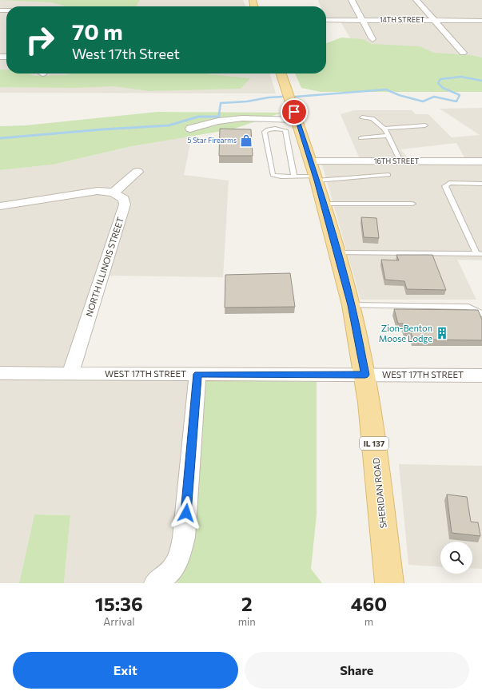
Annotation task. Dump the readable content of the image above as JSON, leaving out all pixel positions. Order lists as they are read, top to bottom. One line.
{"streets":{"main road":["IL 137","SHERIDAN ROAD"],"street":["14TH STREET","16TH STREET","NORTH ILLINOIS STREET","WEST 17TH STREET"]},"crossings":[["16TH STREET","SHERIDAN ROAD"],["NORTH ILLINOIS STREET","WEST 17TH STREET"],["WEST 17TH STREET","SHERIDAN ROAD"]],"places":{"shop":["5 Star Firearms"],"building":["Zion-Benton Moose Lodge"]},"page":{"turn":["70 m","West 17th Street"],"eta":["15:36","Arrival","2","min","460","m"],"buttons":["Exit","Share"]}}
